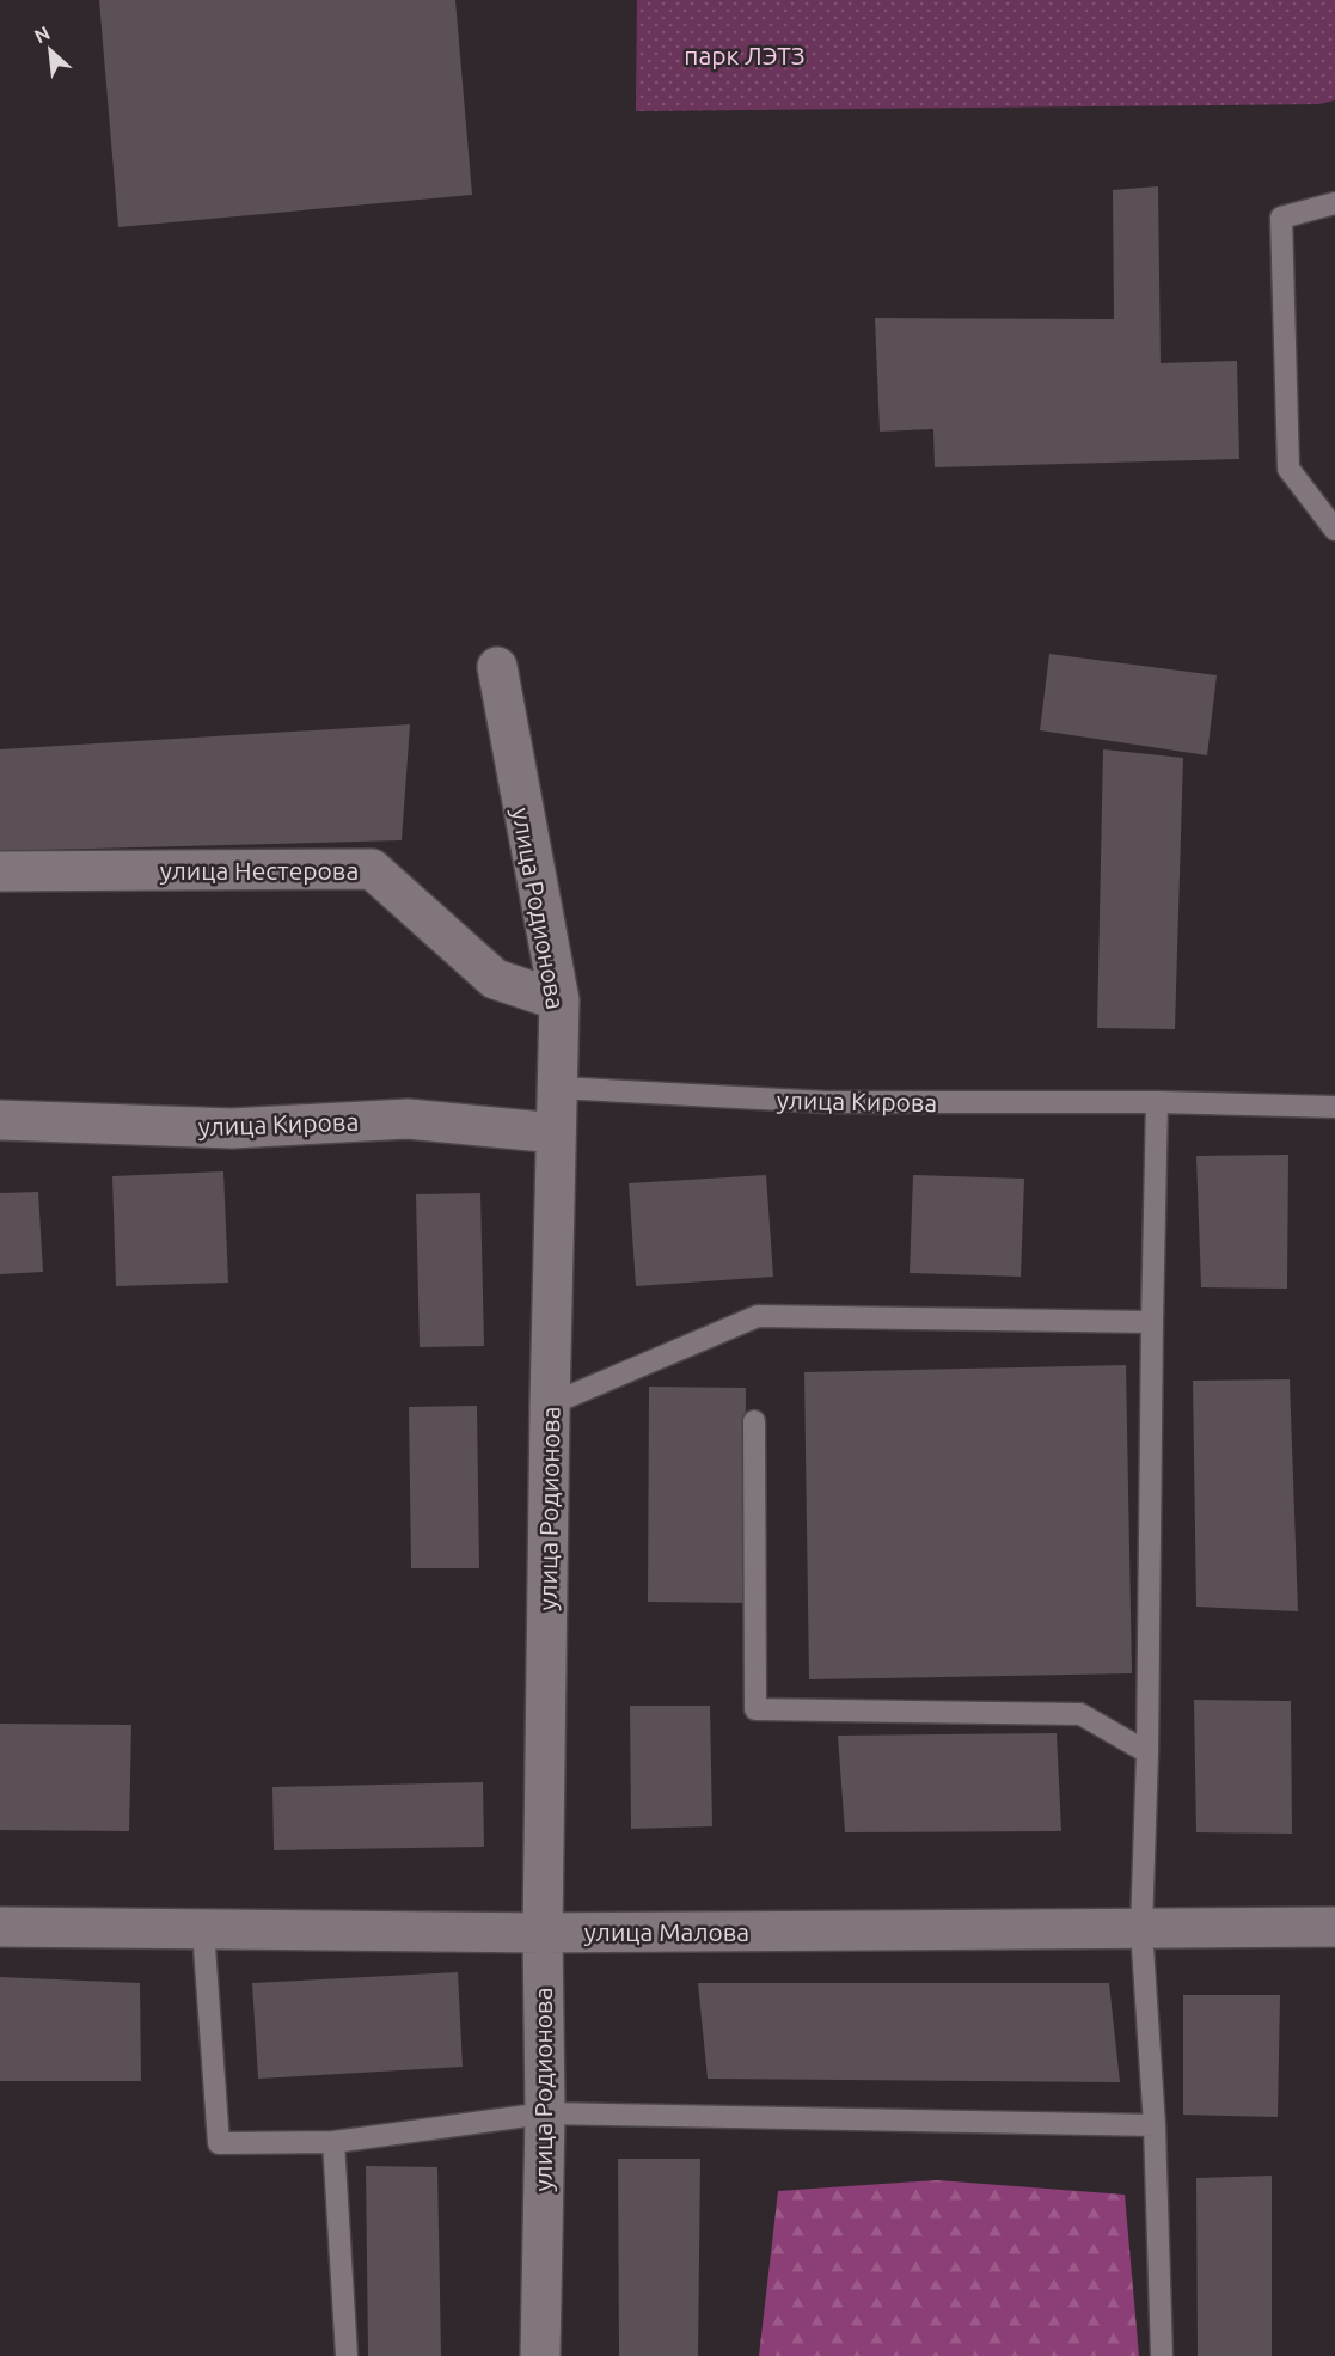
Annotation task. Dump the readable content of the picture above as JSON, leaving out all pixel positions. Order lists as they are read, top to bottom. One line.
{"streets":{"street":["улица Нестерова","улица Родионова","улица Кирова","улица Малова"]},"crossings":[["улица Нестерова","улица Родионова"],["улица Родионова","улица Кирова"],["улица Родионова","улица Малова"]],"parks":["парк ЛЭТЗ"],"north":"top left"}
